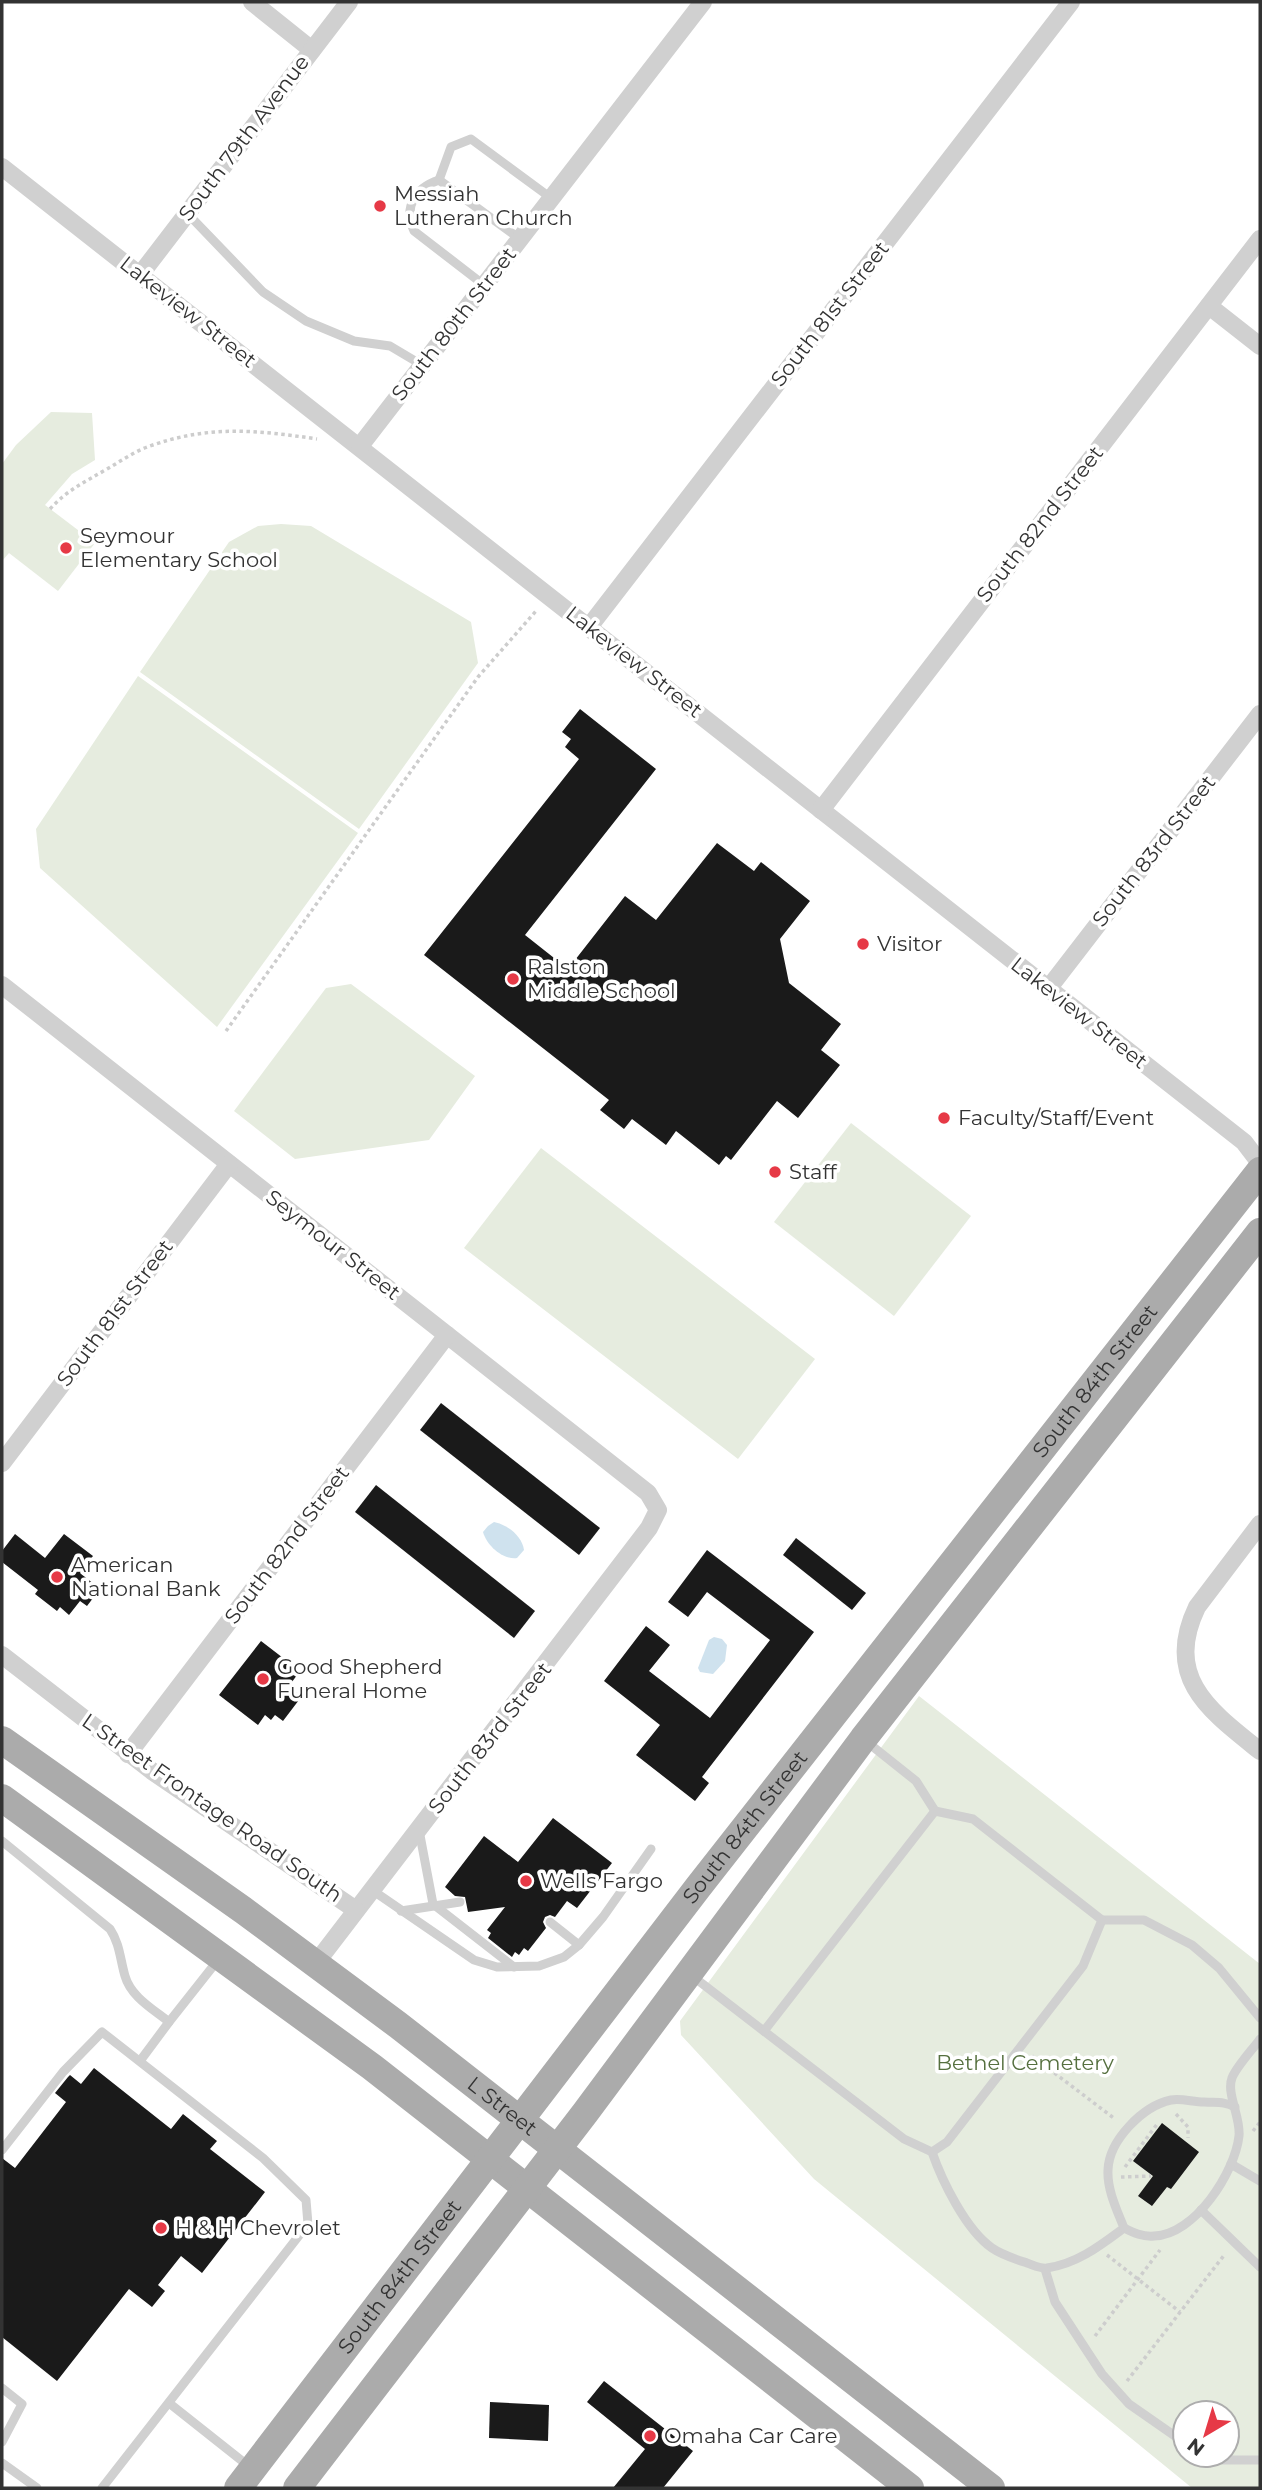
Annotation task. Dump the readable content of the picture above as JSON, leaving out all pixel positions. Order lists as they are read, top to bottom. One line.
{"streets":{"main road":["South 84th Street","L Street"],"street":["South 79th Avenue","Lakeview Street","South 81st Street","South 80th Street","South 82nd Street","South 83rd Street","Seymour Street","L Street Frontage Road South"]},"crossings":[["South 79th Avenue","Lakeview Street"],["Lakeview Street","South 81st Street"],["Lakeview Street","South 80th Street"],["Lakeview Street","South 82nd Street"],["Lakeview Street","South 83rd Street"],["South 81st Street","Seymour Street"],["South 82nd Street","Seymour Street"],["South 82nd Street","L Street Frontage Road South"],["South 83rd Street","Seymour Street"],["South 83rd Street","L Street Frontage Road South"],["South 83rd Street","L Street"],["South 84th Street","L Street"]],"parks":["Bethel Cemetery"],"places":["Messiah Lutheran Church","Seymour Elementary School","Visitor","Ralston Middle School","Faculty/Staff/Event","Staff","American National Bank","Good Shepherd Funeral Home","Wells Fargo","H & H Chevrolet","Omaha Car Care"],"north":"bottom left"}
